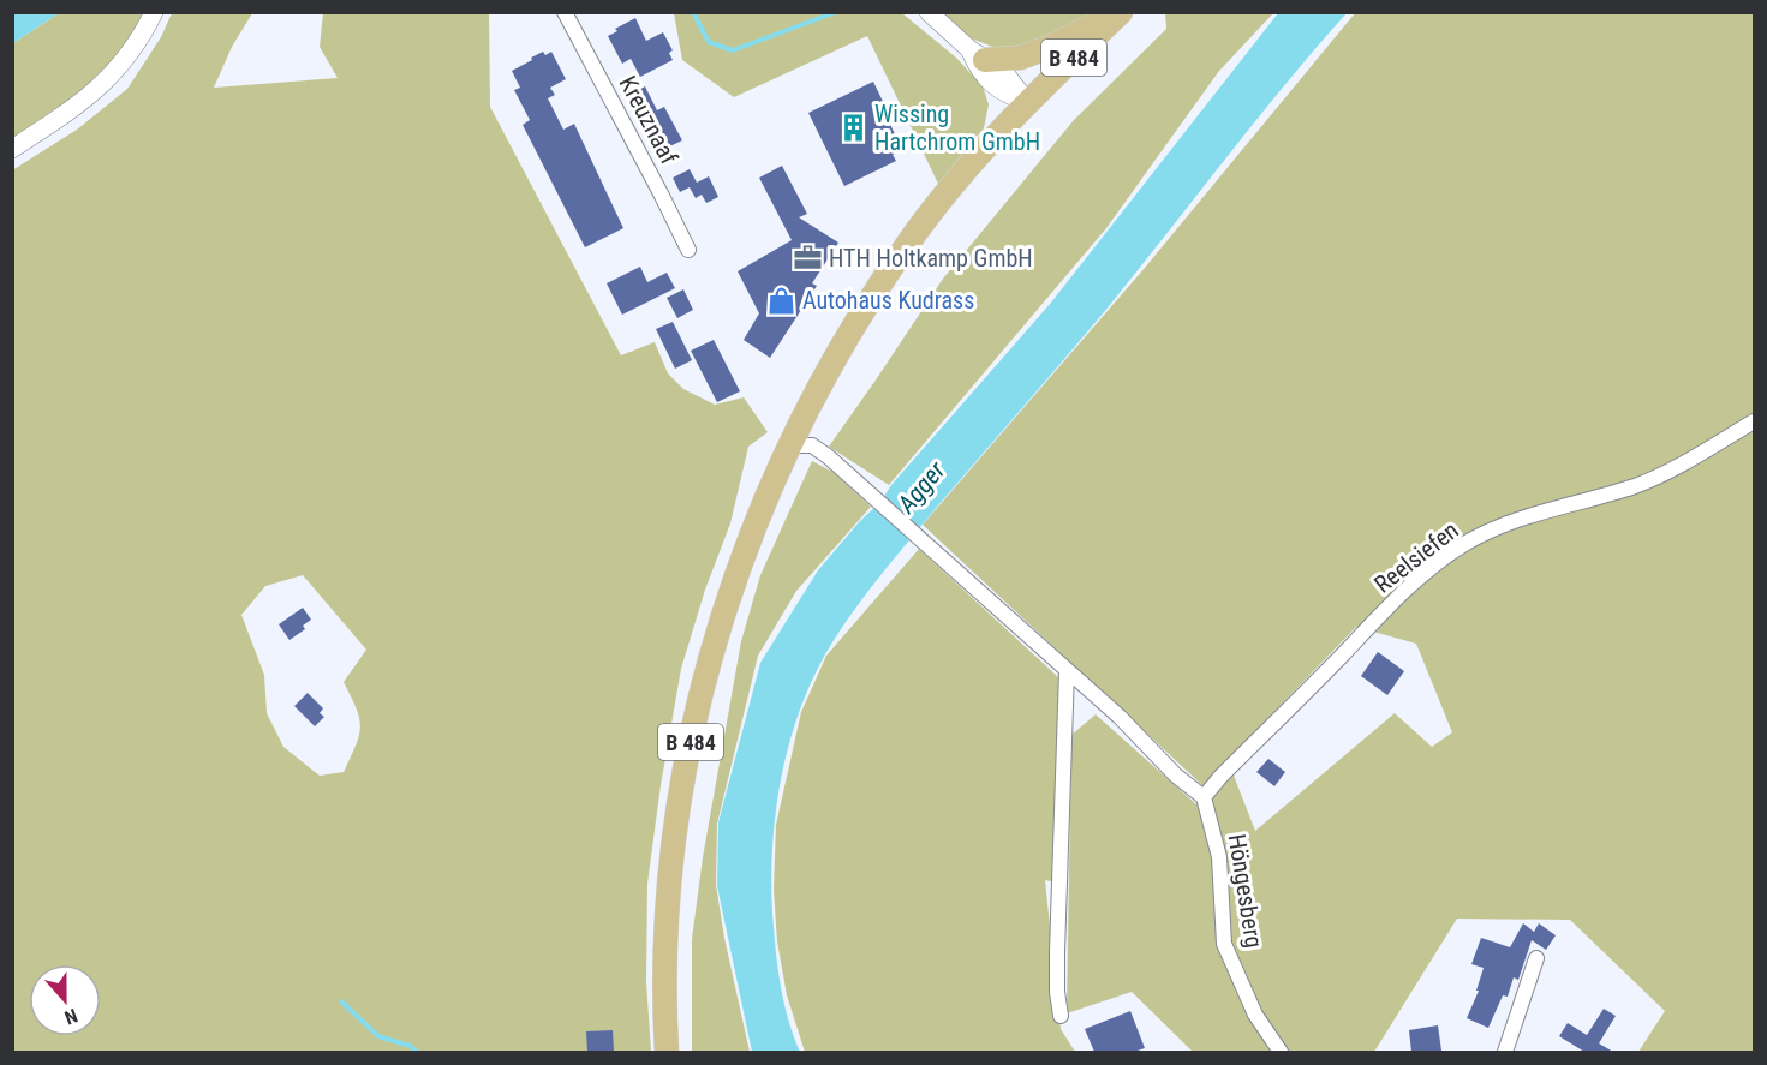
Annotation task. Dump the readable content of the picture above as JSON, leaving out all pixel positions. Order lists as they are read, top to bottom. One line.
{"streets":{"main road":["B 484"],"street":["Kreuznaaf","Reelsiefen","Höngesberg"]},"crossings":[["Reelsiefen","Höngesberg"]],"water":["Agger"],"places":{"building":["Wissing Hartchrom GmbH"],"office":["HTH Holtkamp GmbH"],"shop":["Autohaus Kudrass"]},"north":"bottom"}
